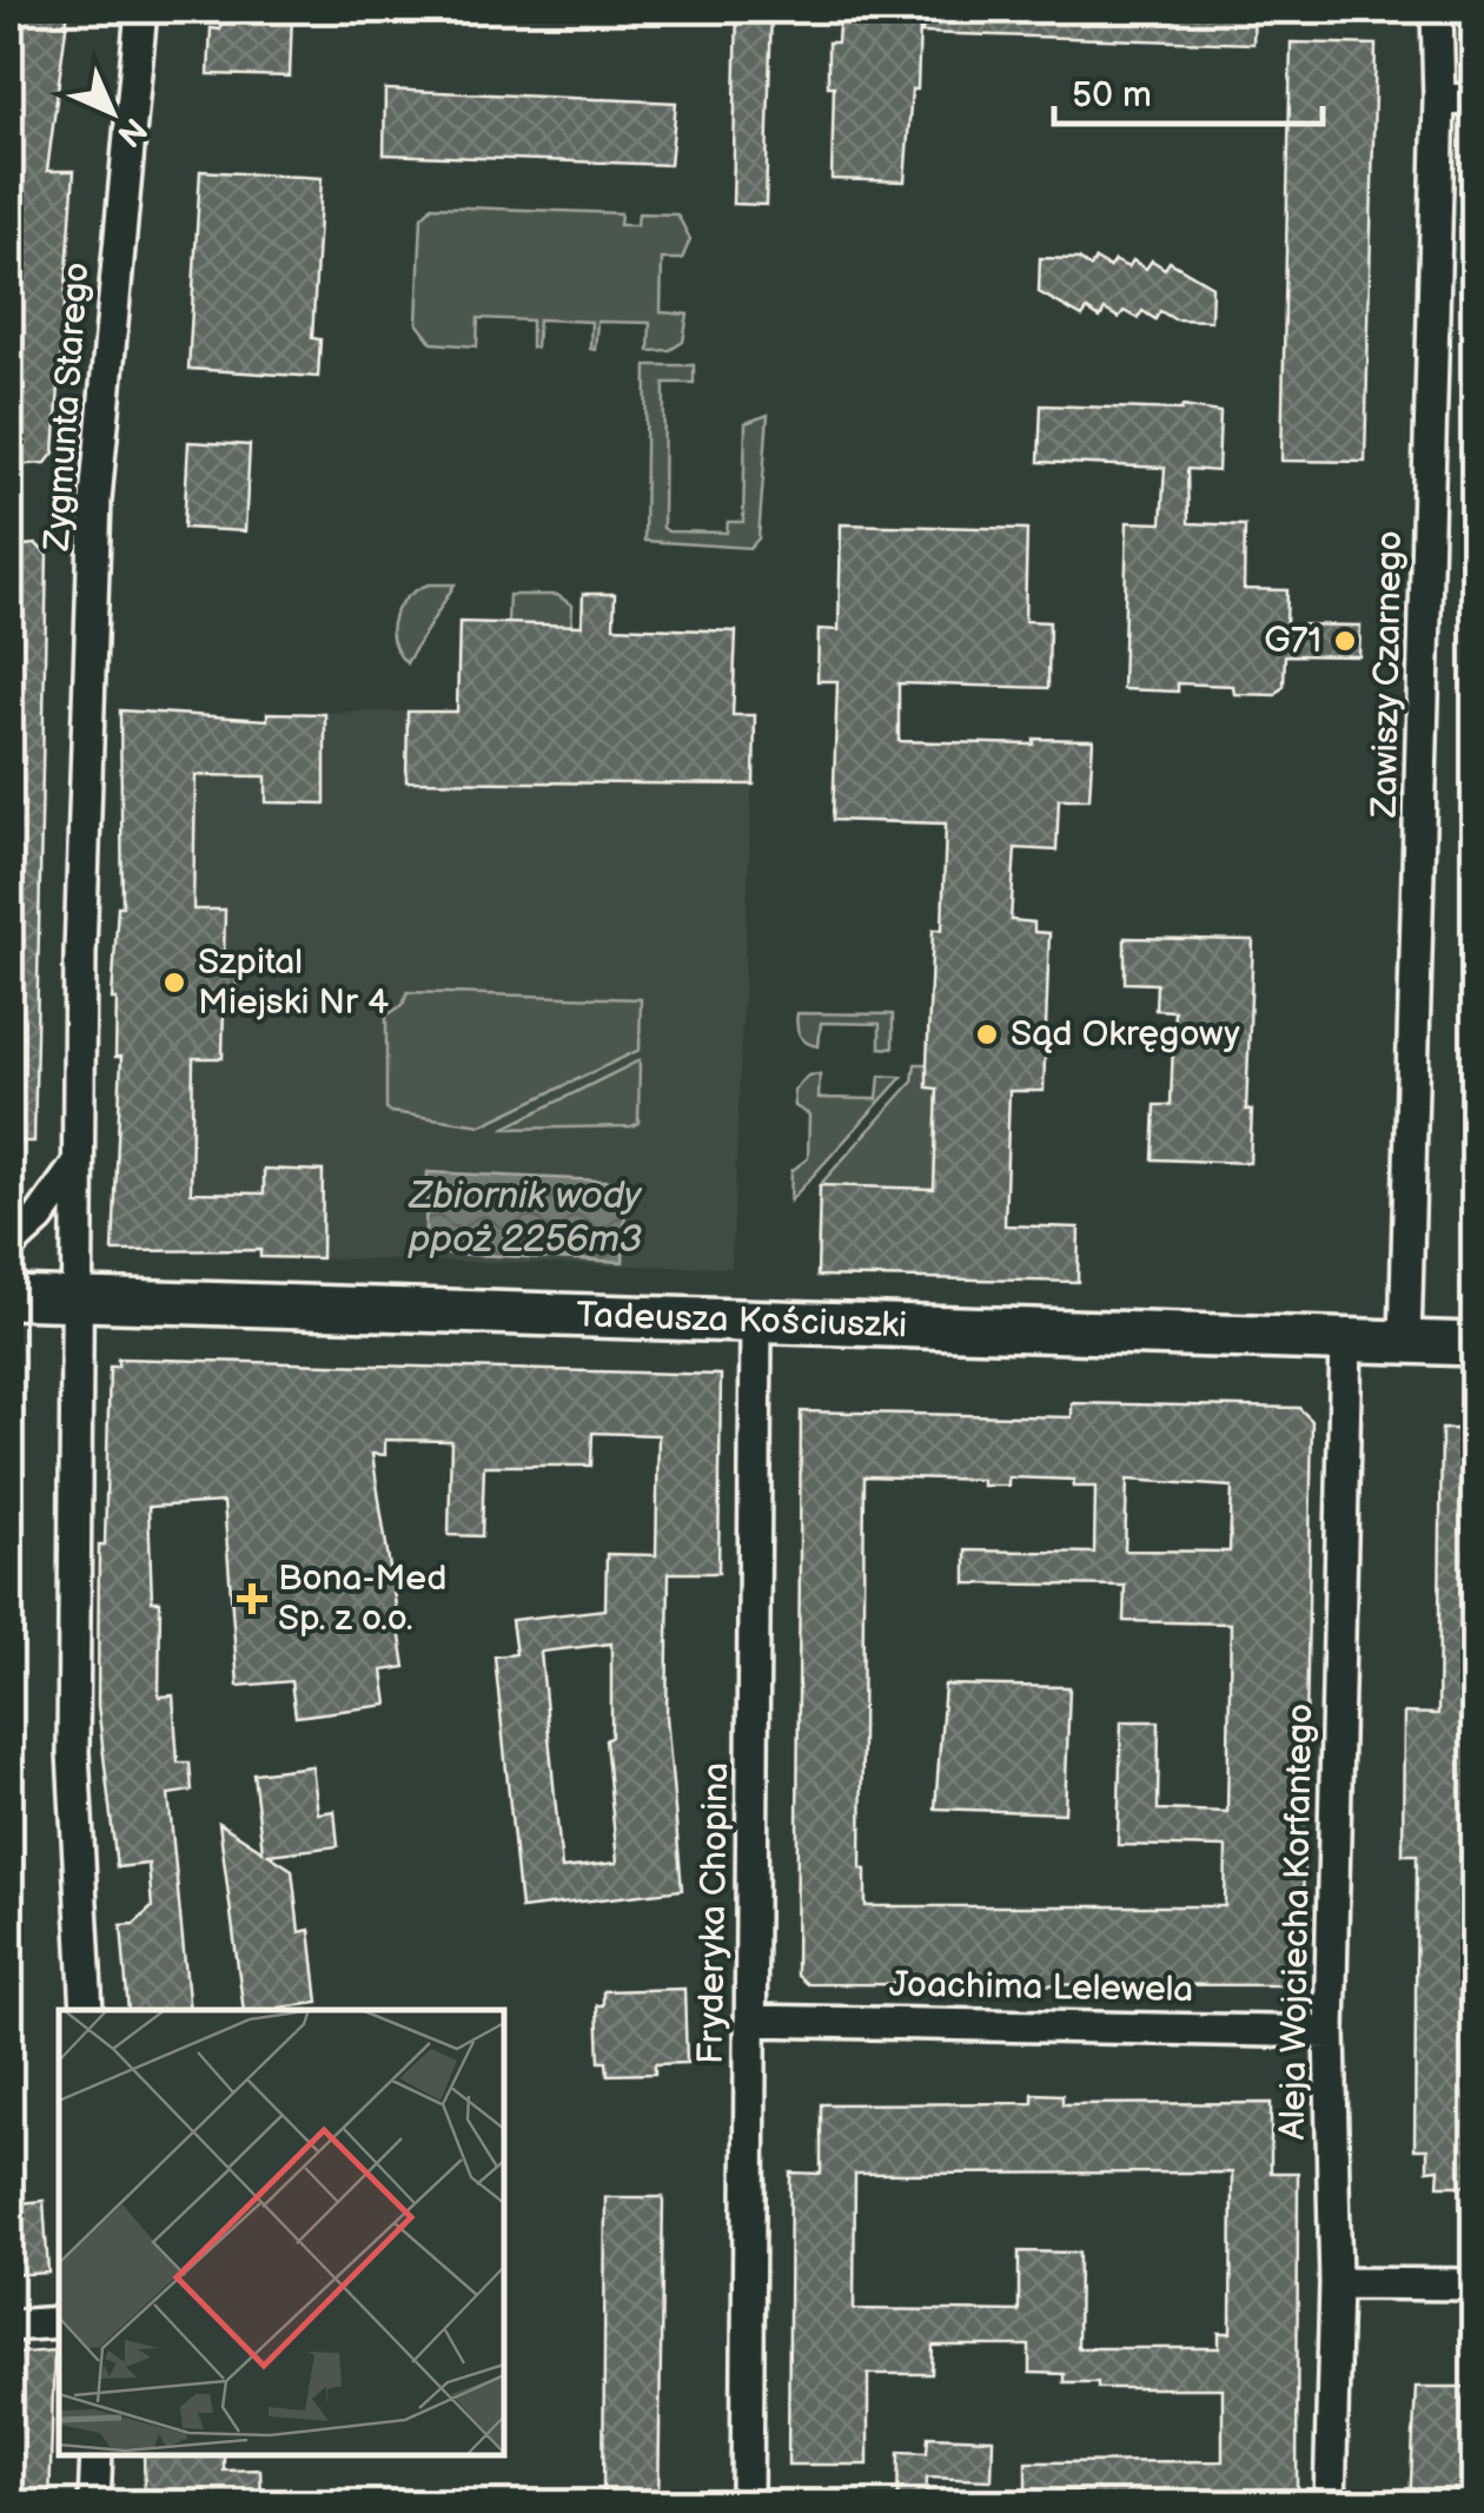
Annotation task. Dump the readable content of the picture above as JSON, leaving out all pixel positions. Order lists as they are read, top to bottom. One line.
{"streets":{"street":["Zygmunta Starego","Zawiszy Czarnego","Tadeusza Kościuszki","Fryderyka Chopina","Aleja Wojciecha Korfantego","Joachima Lelewela"]},"crossings":[["Zygmunta Starego","Tadeusza Kościuszki"],["Zawiszy Czarnego","Tadeusza Kościuszki"],["Tadeusza Kościuszki","Fryderyka Chopina"],["Tadeusza Kościuszki","Aleja Wojciecha Korfantego"],["Fryderyka Chopina","Joachima Lelewela"],["Aleja Wojciecha Korfantego","Joachima Lelewela"]],"water":["Zbiornik wody ppoż 2256m3"],"places":{"other":["G71","Szpital Miejski Nr 4","Sąd Okręgowy"],"health":["Bona-Med Sp. z o.o."]},"scale_bar":"50 m","north":"bottom right"}
